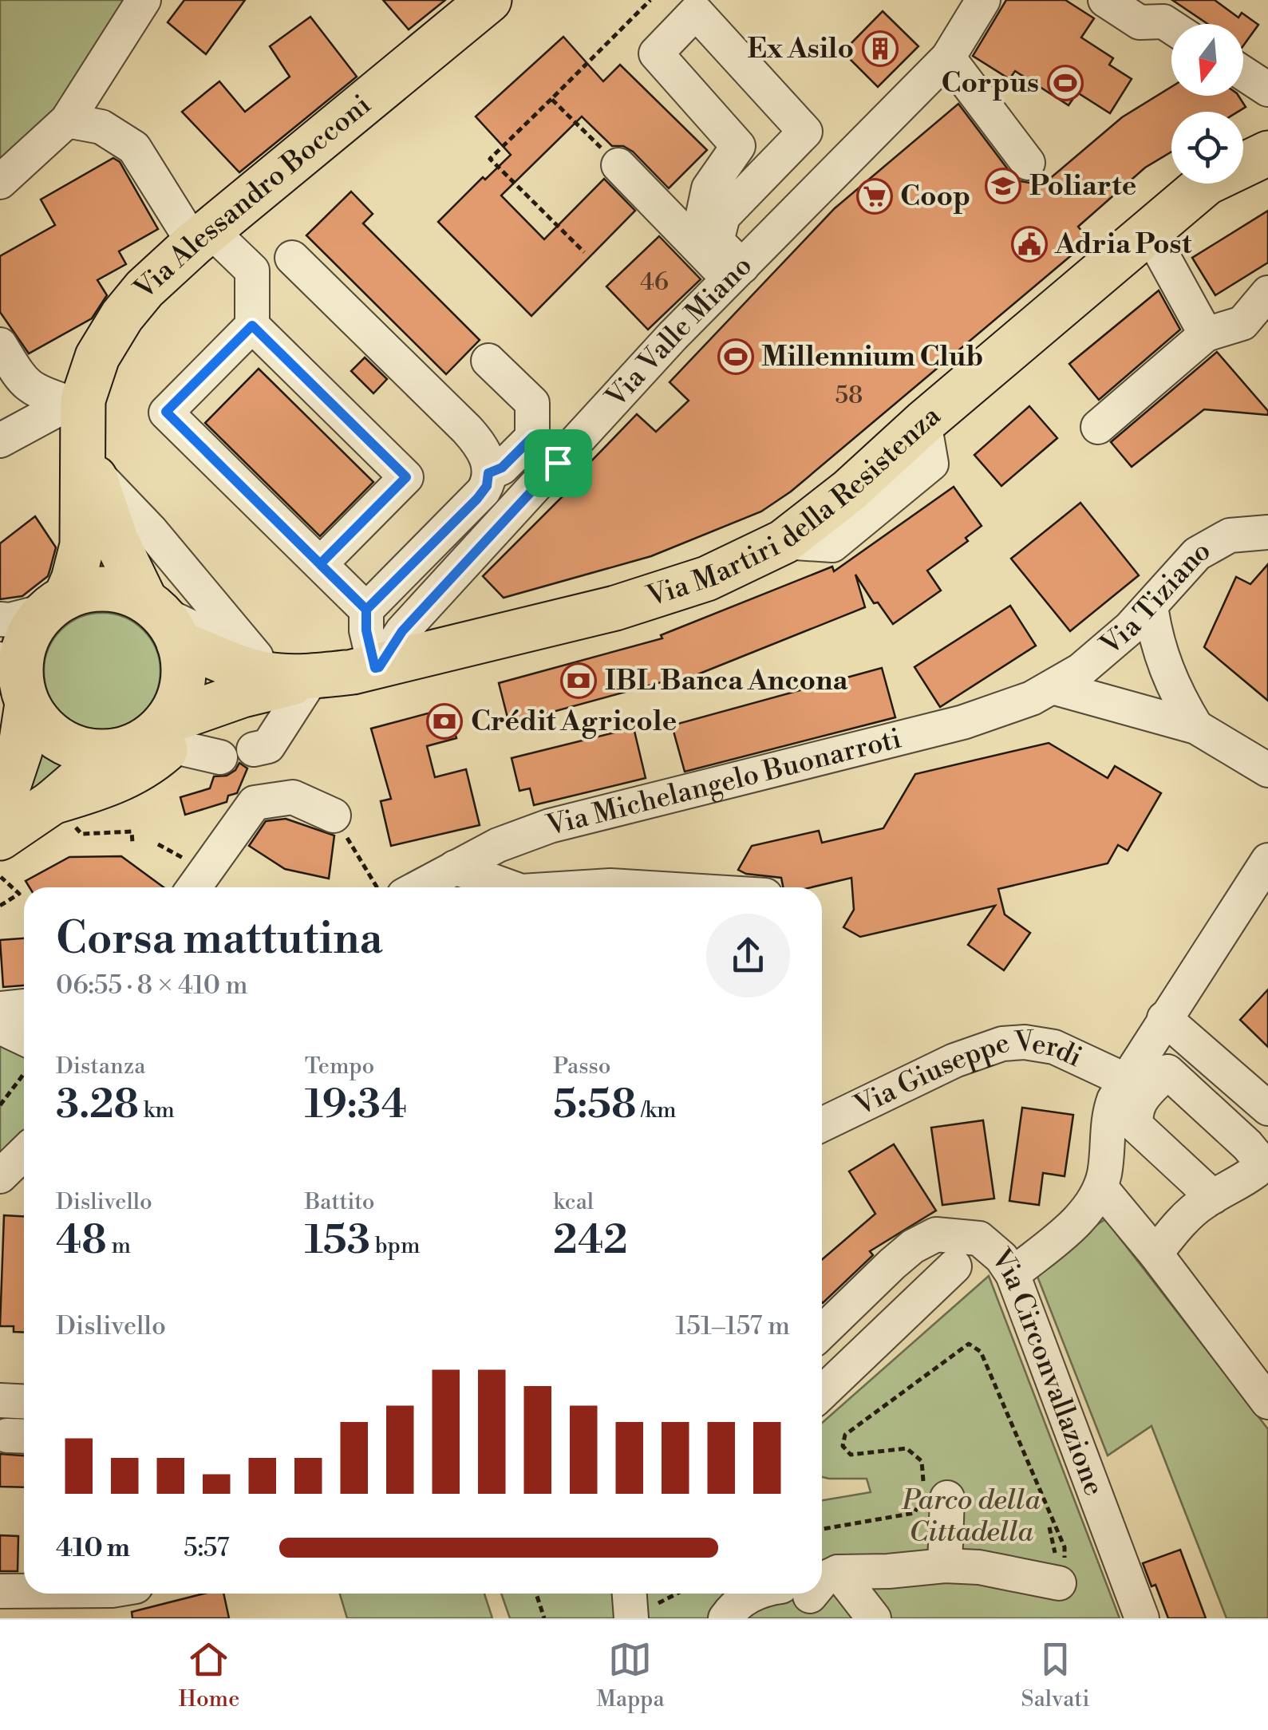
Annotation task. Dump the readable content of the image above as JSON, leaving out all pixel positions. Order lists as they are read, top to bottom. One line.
{"streets":{"main road":["Via Alessandro Bocconi","Via Martiri della Resistenza"],"street":["Via Valle Miano","Via Tiziano","Via Michelangelo Buonarroti","Via Giuseppe Verdi","Via Circonvallazione"]},"crossings":[["Via Valle Miano","Via Martiri della Resistenza"],["Via Tiziano","Via Michelangelo Buonarroti"],["Via Giuseppe Verdi","Via Circonvallazione"]],"parks":["Parco della Cittadella"],"places":{"building":["Ex Asilo"],"sports":["Corpus","Millennium Club"],"school or university":["Poliarte"],"supermarket":["Coop"],"public building":["Adria Post"],"bank":["IBL Banca Ancona","Crédit Agricole"]},"house_numbers":["46","58"],"north":"bottom","page":{"heading":["Corsa mattutina","06:55 · 8 × 410 m"],"stats":[["Distanza","3.28 km"],["Tempo","19:34"],["Passo","5:58 /km"],["Dislivello","48 m"],["Battito","153 bpm"],["kcal","242"]],"chart":["Dislivello","151–157 m"],"list":[{"name":"410 m","note":"5:57"}],"tabs":["Home","Mappa","Salvati"]}}
